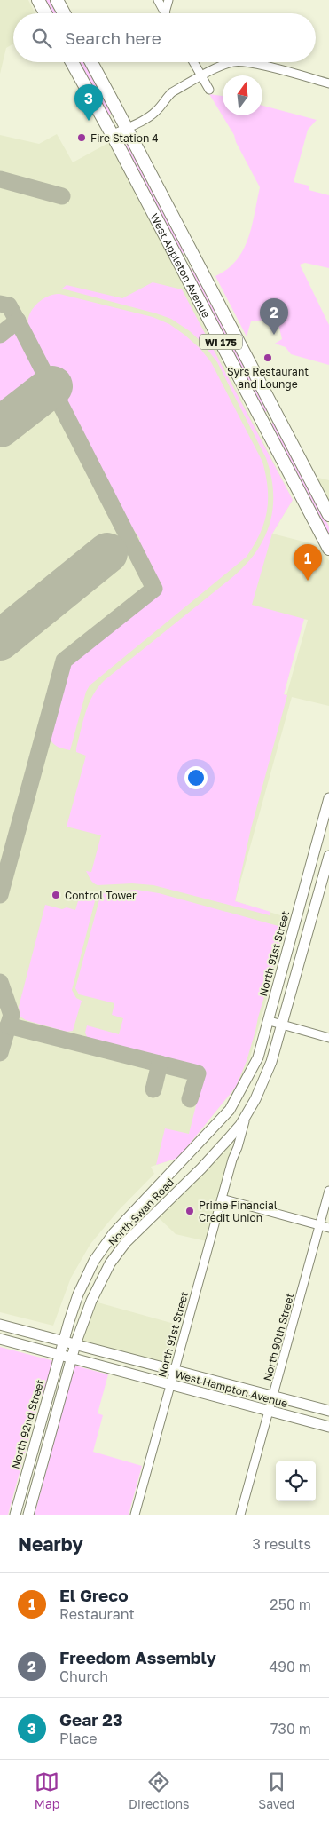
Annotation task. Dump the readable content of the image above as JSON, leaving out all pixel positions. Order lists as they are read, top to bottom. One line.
{"streets":{"main road":["West Appleton Avenue","WI 175","North 91st Street","North Swan Road","West Hampton Avenue","North 92nd Street"],"street":["North 90th Street"]},"crossings":[["North 91st Street","North Swan Road"],["North 91st Street","West Hampton Avenue"],["North Swan Road","West Hampton Avenue"],["North Swan Road","North 92nd Street"],["North 90th Street","West Hampton Avenue"],["West Hampton Avenue","North 92nd Street"]],"places":["Fire Station 4","Syrs Restaurant and Lounge","Control Tower","Prime Financial Credit Union"],"north":"top","page":{"search":"Search here","pins":["3","2","1"],"heading":["Nearby","3 results"],"list":[{"mark":"1","name":"El Greco","note":"Restaurant","value":"250 m"},{"mark":"2","name":"Freedom Assembly","note":"Church","value":"490 m"},{"mark":"3","name":"Gear 23","note":"Place","value":"730 m"}],"nav":["Map","Directions","Saved"]}}
